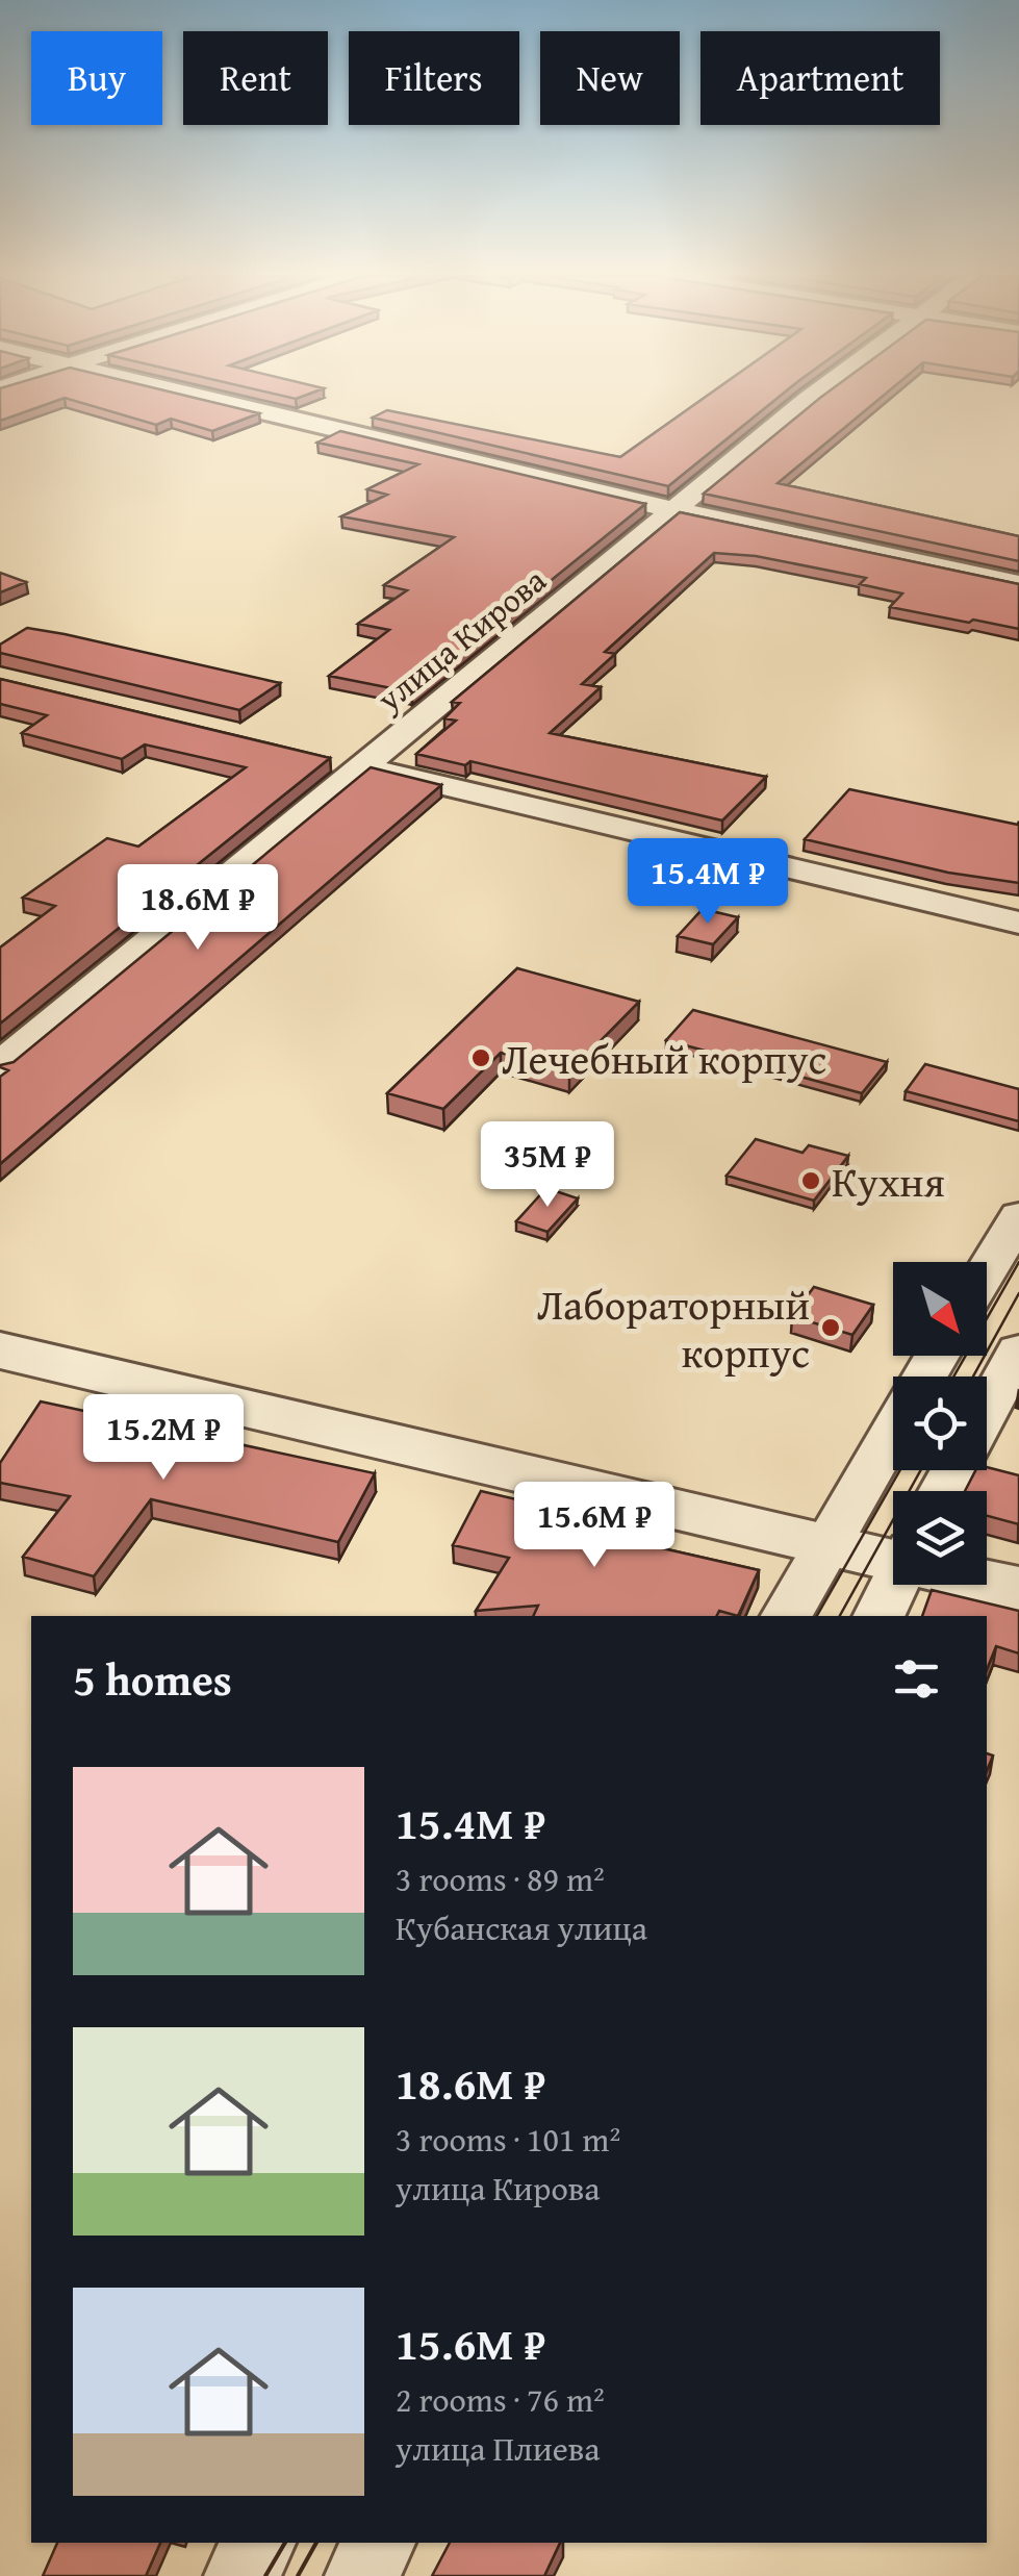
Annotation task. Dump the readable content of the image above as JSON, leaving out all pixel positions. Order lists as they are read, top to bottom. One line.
{"streets":{"street":["улица Кирова"]},"places":["Лечебный корпус","Кухня","Лабораторный корпус"],"north":"bottom right","page":{"chip":["Buy","Rent","Filters","New","Apartment"],"price":["15.4M ₽","18.6M ₽","35M ₽","15.2M ₽","15.6M ₽"],"heading":"5 homes","list":[{"name":"15.4M ₽","note":"3 rooms · 89 m² · Кубанская улица"},{"name":"18.6M ₽","note":"3 rooms · 101 m² · улица Кирова"},{"name":"15.6M ₽","note":"2 rooms · 76 m² · улица Плиева"}]}}
